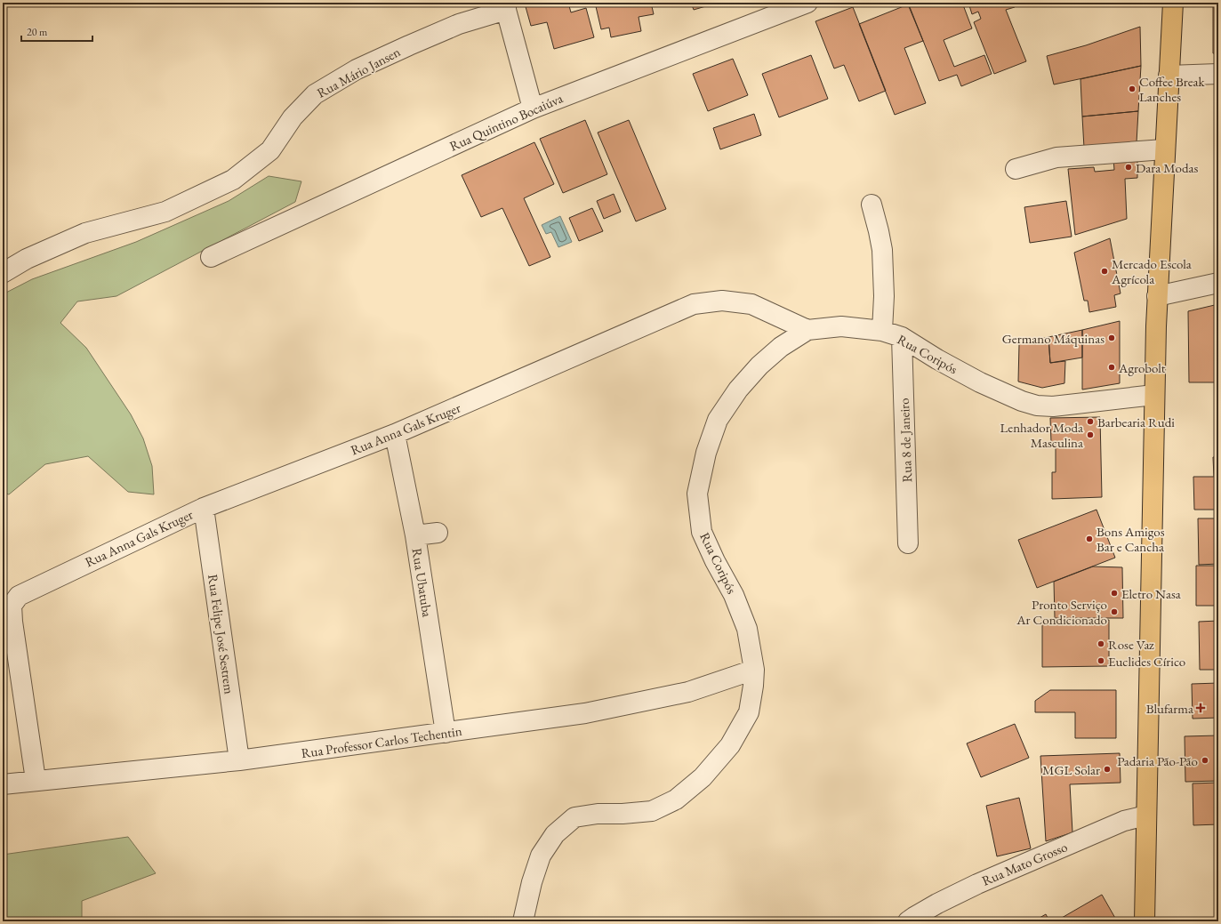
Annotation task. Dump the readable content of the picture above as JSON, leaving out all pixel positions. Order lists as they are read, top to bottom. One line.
{"streets":{"street":["Rua Mário Jansen","Rua Quintino Bocaiúva","Rua Coripós","Rua Anna Gals Kruger","Rua 8 de Janeiro","Rua Ubatuba","Rua Felipe José Sestrem","Rua Professor Carlos Techentin","Rua Mato Grosso"]},"crossings":[["Rua Coripós","Rua Anna Gals Kruger"],["Rua Coripós","Rua 8 de Janeiro"],["Rua Coripós","Rua Professor Carlos Techentin"],["Rua Anna Gals Kruger","Rua Ubatuba"],["Rua Anna Gals Kruger","Rua Felipe José Sestrem"],["Rua Anna Gals Kruger","Rua Professor Carlos Techentin"],["Rua Ubatuba","Rua Professor Carlos Techentin"],["Rua Felipe José Sestrem","Rua Professor Carlos Techentin"]],"places":{"other":["Coffee Break Lanches","Dara Modas","Mercado Escola Agrícola","Germano Máquinas","Agrobolt","Barbearia Rudi","Lenhador Moda Masculina","Bons Amigos Bar e Cancha","Eletro Nasa","Pronto Serviço Ar Condicionado","Rose Vaz","Euclides Círico","Padaria Pão-Pão","MGL Solar"],"health":["Blufarma"]},"scale_bar":"20 m"}
